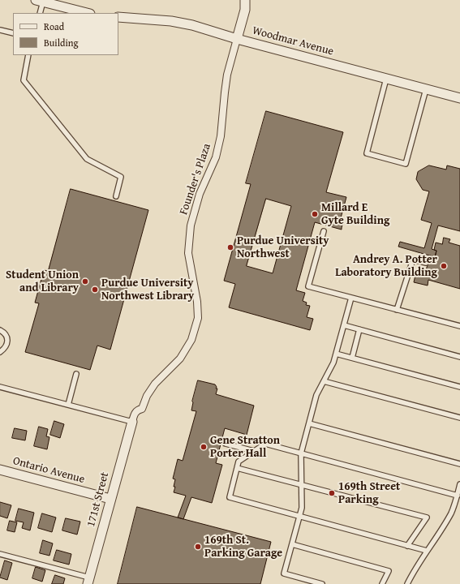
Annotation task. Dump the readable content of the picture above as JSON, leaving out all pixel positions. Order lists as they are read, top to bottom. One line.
{"streets":{"street":["Woodmar Avenue","Founder's Plaza","Ontario Avenue","171st Street"]},"crossings":[["Woodmar Avenue","Founder's Plaza"],["Founder's Plaza","171st Street"],["Ontario Avenue","171st Street"]],"places":["Millard E Gyte Building","Purdue University Northwest","Andrey A. Potter Laboratory Building","Student Union and Library","Purdue University Northwest Library","Gene Stratton Porter Hall","169th Street Parking","169th St. Parking Garage"],"legend":["Road","Building"]}
